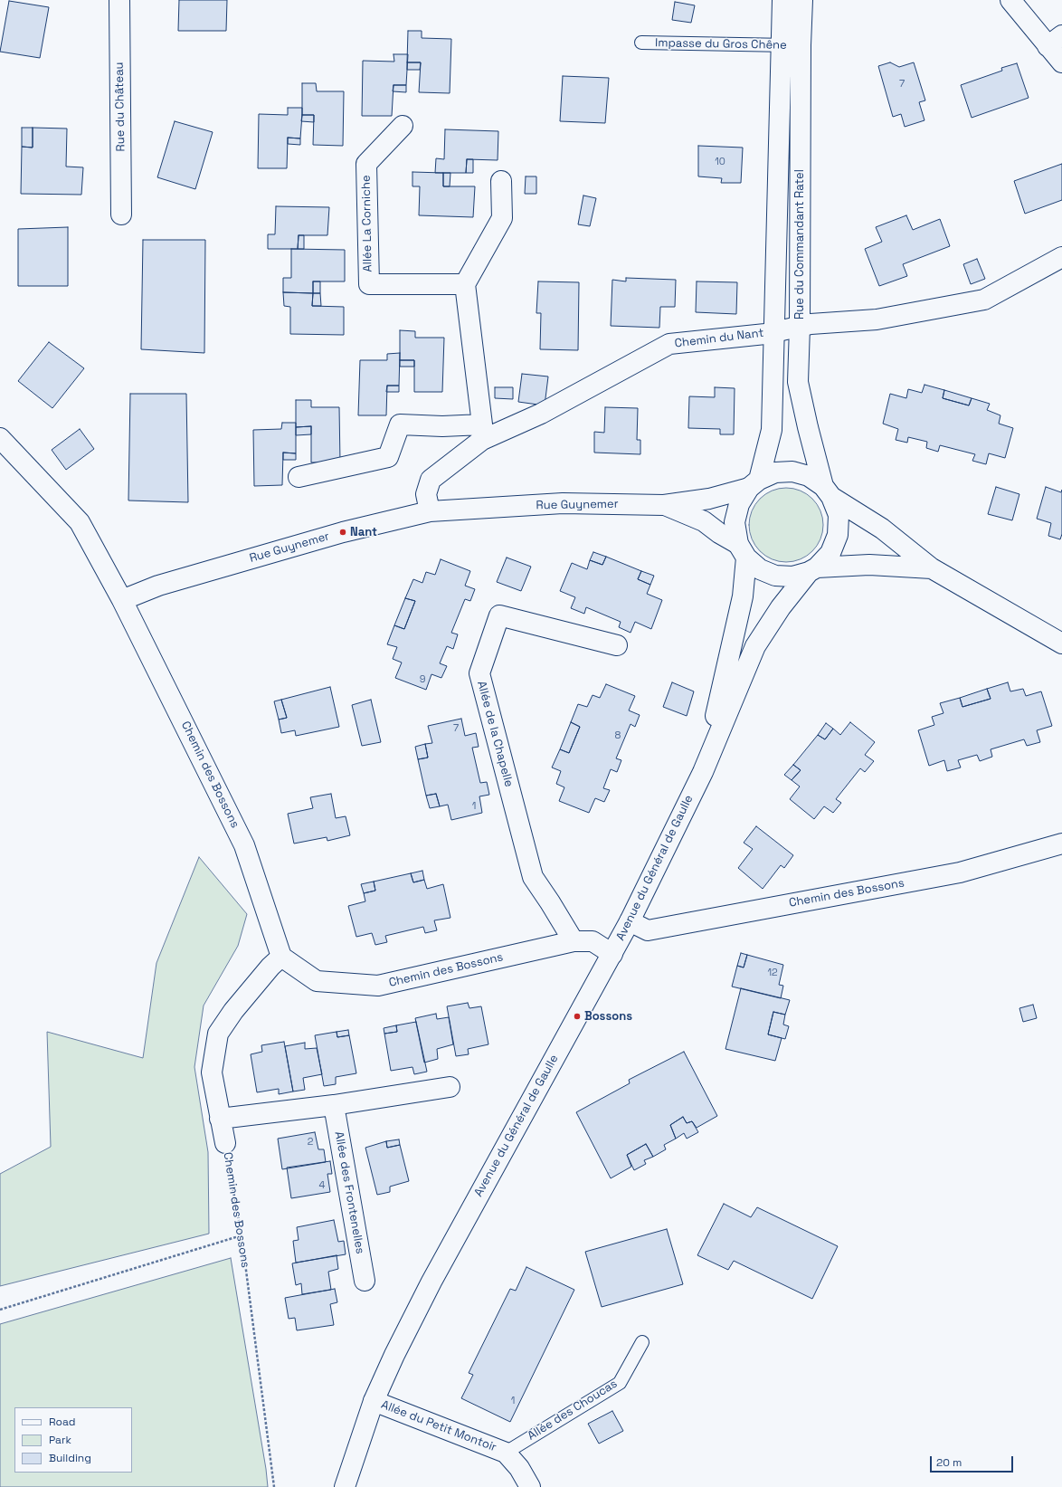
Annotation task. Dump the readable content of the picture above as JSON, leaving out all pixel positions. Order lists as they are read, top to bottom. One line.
{"streets":{"street":["Rue du Château","Allée La Corniche","Rue du Commandant Ratel","Chemin du Nant","Rue Guynemer","Allée de la Chapelle","Chemin des Bossons","Avenue du Général de Gaulle","Allée des Frontenelles","Allée du Petit Montoir"],"lane":["Impasse du Gros Chêne","Allée des Choucas"]},"crossings":[["Impasse du Gros Chêne","Rue du Commandant Ratel"],["Rue du Commandant Ratel","Chemin du Nant"],["Rue du Commandant Ratel","Rue Guynemer"],["Rue du Commandant Ratel","Avenue du Général de Gaulle"],["Chemin du Nant","Rue Guynemer"],["Rue Guynemer","Chemin des Bossons"],["Rue Guynemer","Avenue du Général de Gaulle"],["Allée de la Chapelle","Chemin des Bossons"],["Chemin des Bossons","Avenue du Général de Gaulle"],["Avenue du Général de Gaulle","Allée du Petit Montoir"],["Allée des Choucas","Allée du Petit Montoir"]],"places":["Nant","Bossons"],"house_numbers":["7","10","9","7","8","1","12","2","4","1"],"legend":["Road","Park","Building"],"scale_bar":"20 m"}
